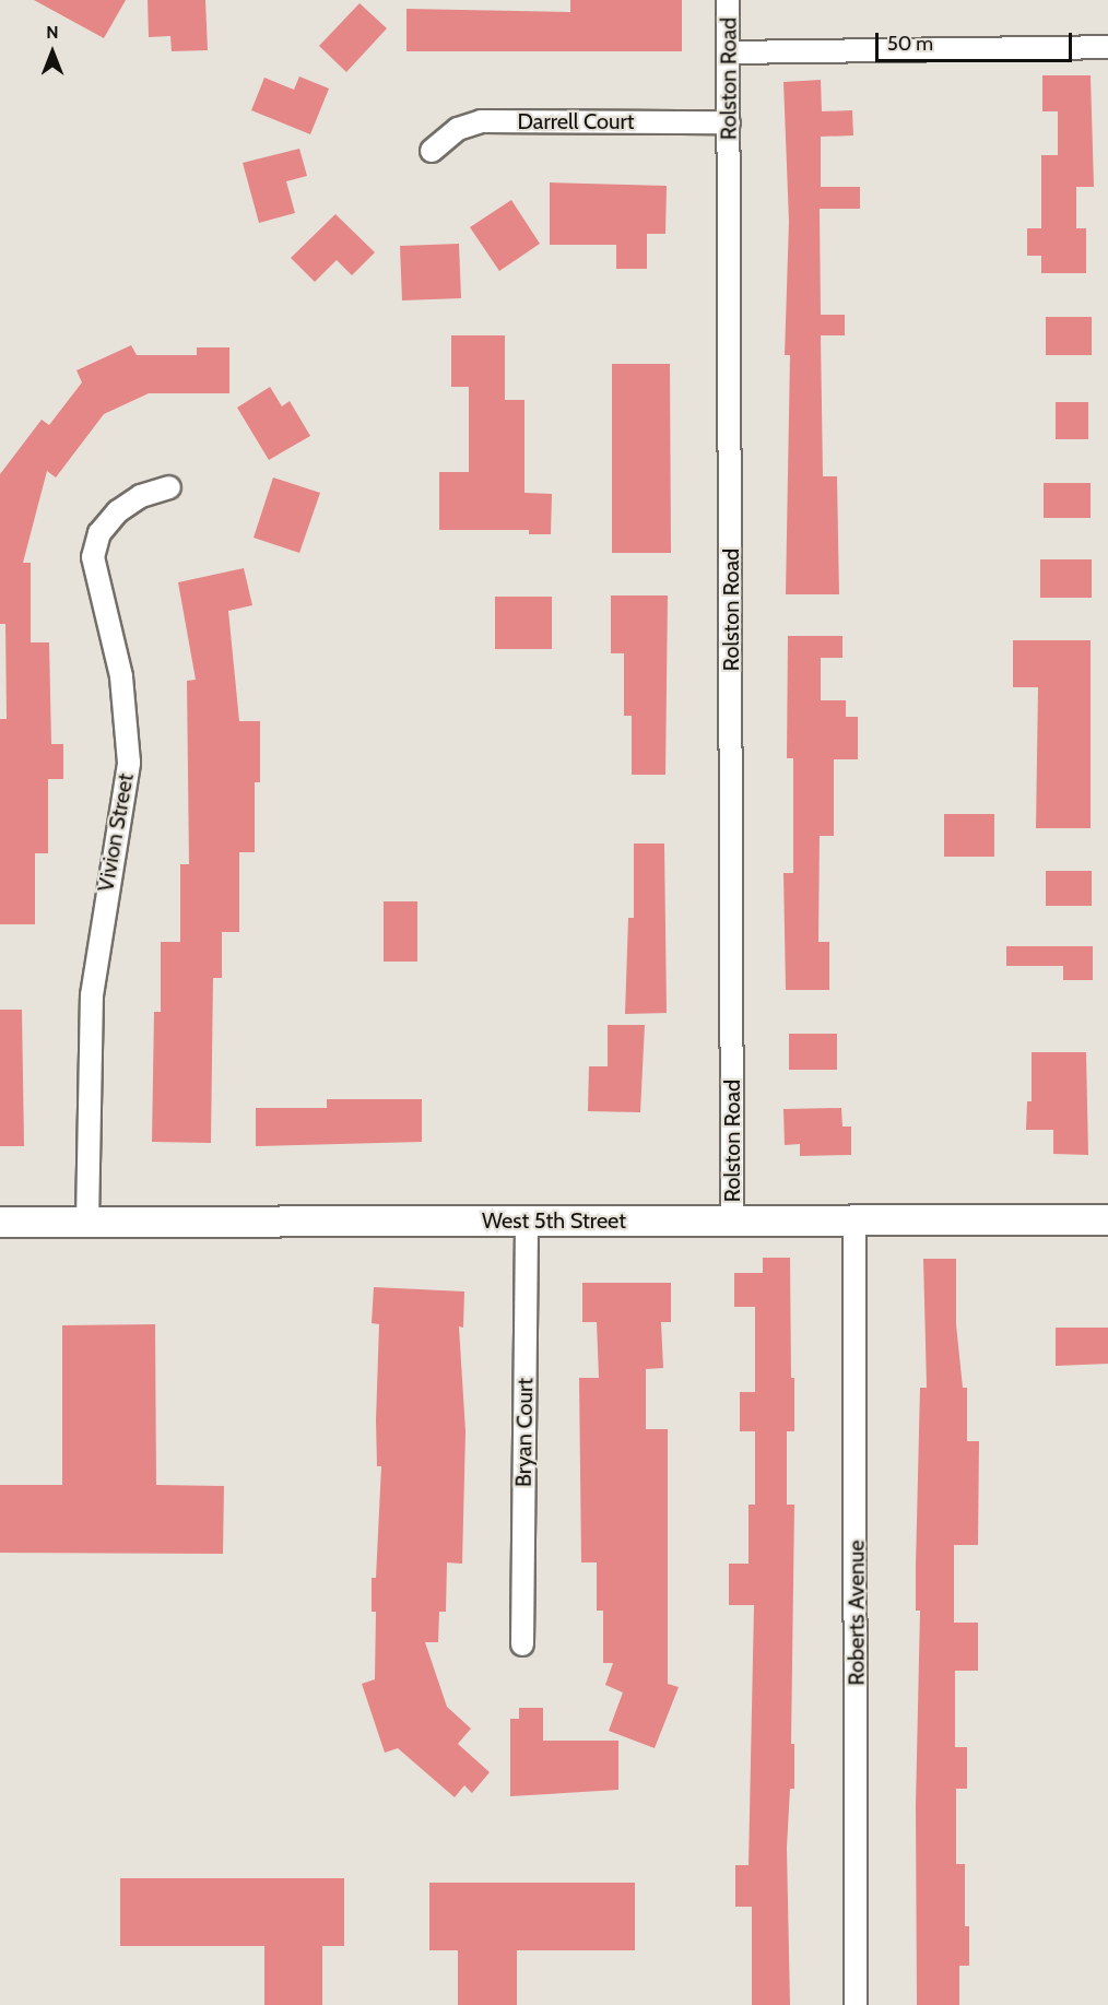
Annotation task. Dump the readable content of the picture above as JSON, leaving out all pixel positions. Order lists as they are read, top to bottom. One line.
{"streets":{"street":["Rolston Road","Darrell Court","Vivion Street","West 5th Street","Bryan Court","Roberts Avenue"]},"crossings":[["Rolston Road","Darrell Court"],["Rolston Road","West 5th Street"],["Vivion Street","West 5th Street"],["West 5th Street","Bryan Court"],["West 5th Street","Roberts Avenue"]],"scale_bar":"50 m","north":"top"}
